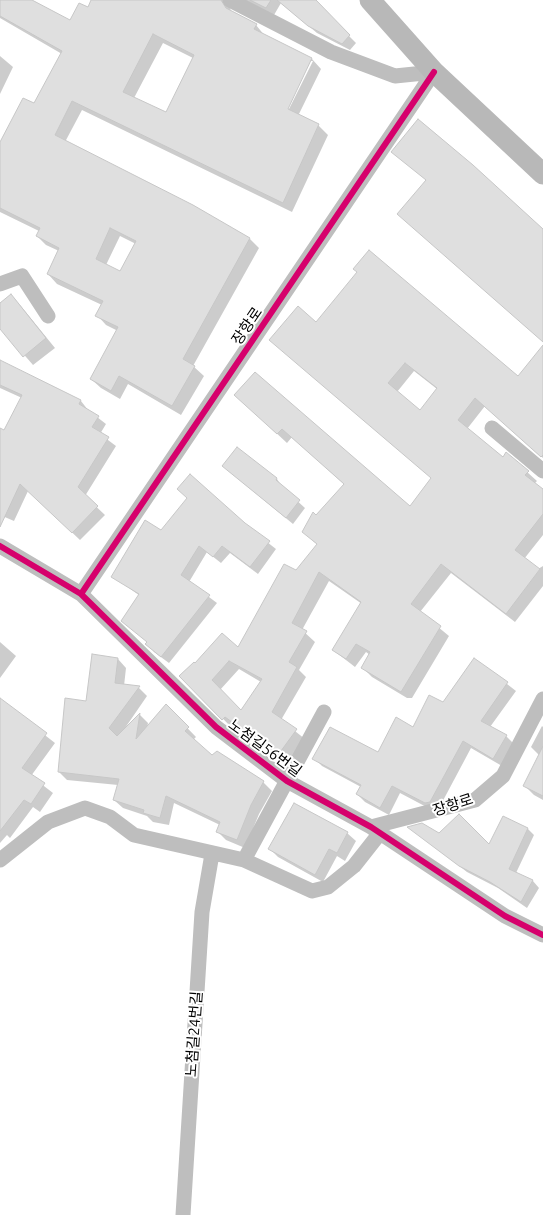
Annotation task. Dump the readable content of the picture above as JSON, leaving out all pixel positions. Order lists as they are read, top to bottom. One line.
{"streets":{"street":["장항로","노첨길56번길","노첨길24번길"]},"crossings":[["장항로","노첨길56번길"]]}
